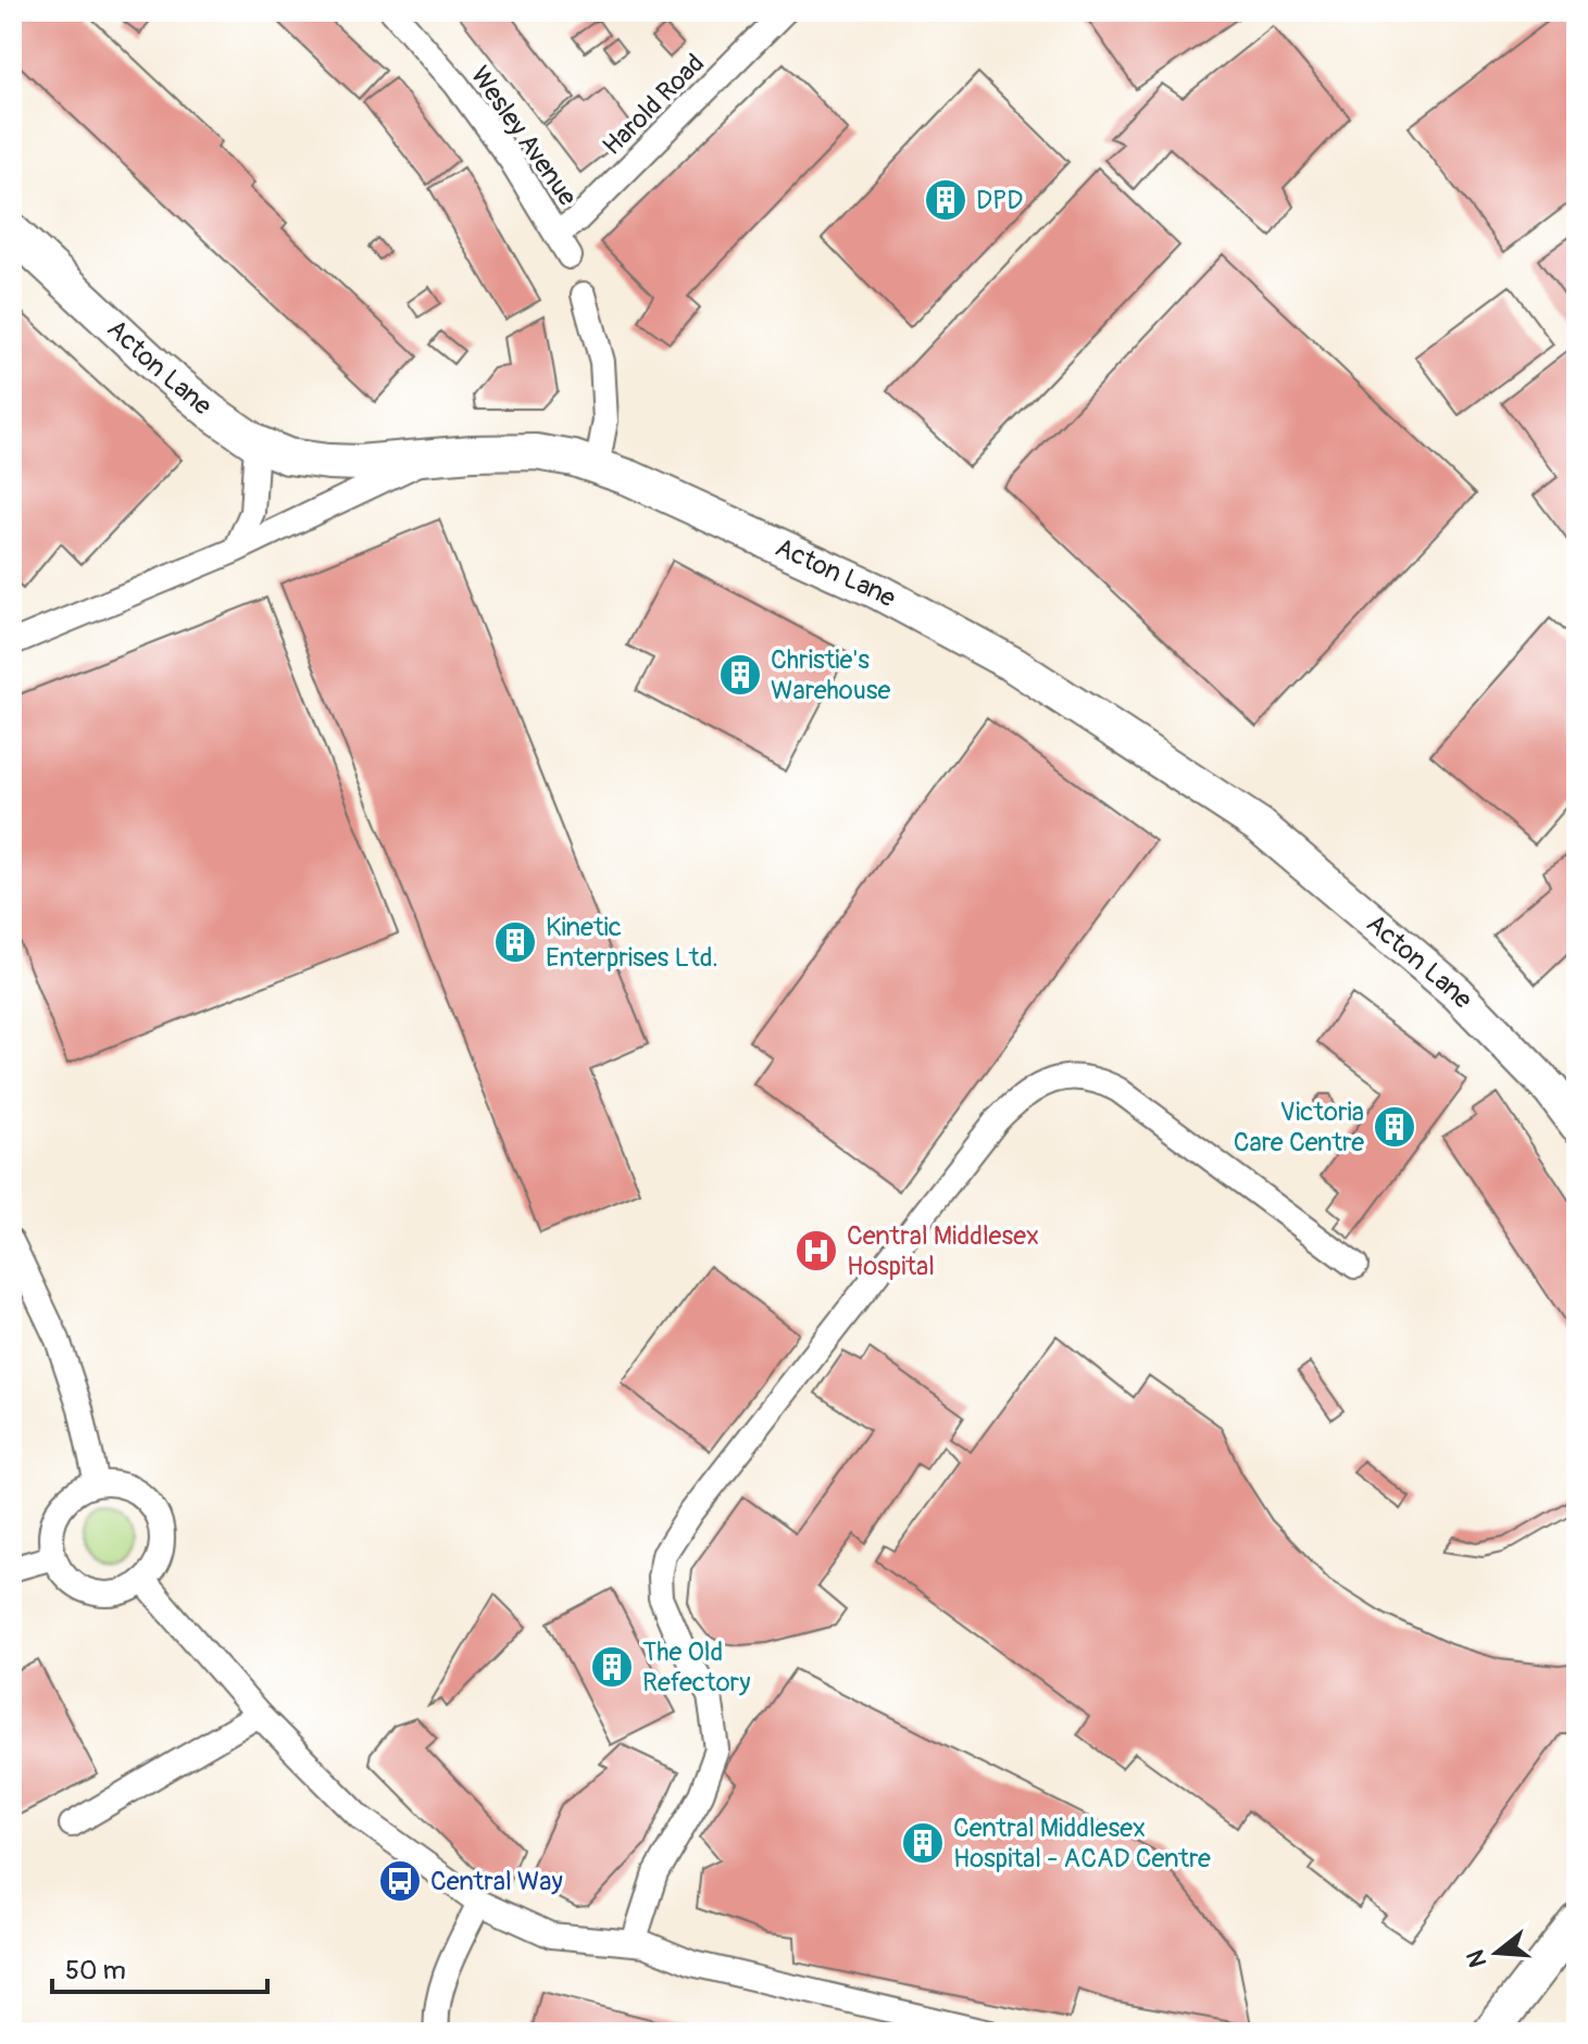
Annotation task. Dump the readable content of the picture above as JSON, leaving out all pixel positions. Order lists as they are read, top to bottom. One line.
{"streets":{"main road":["Acton Lane"],"street":["Harold Road","Wesley Avenue"]},"crossings":[["Harold Road","Wesley Avenue"]],"places":{"building":["DPD","Christie's Warehouse","Kinetic Enterprises Ltd.","Victoria Care Centre","The Old Refectory","Central Middlesex Hospital - ACAD Centre"],"hospital":["Central Middlesex Hospital"],"bus stop":["Central Way"]},"scale_bar":"50 m","north":"left"}
